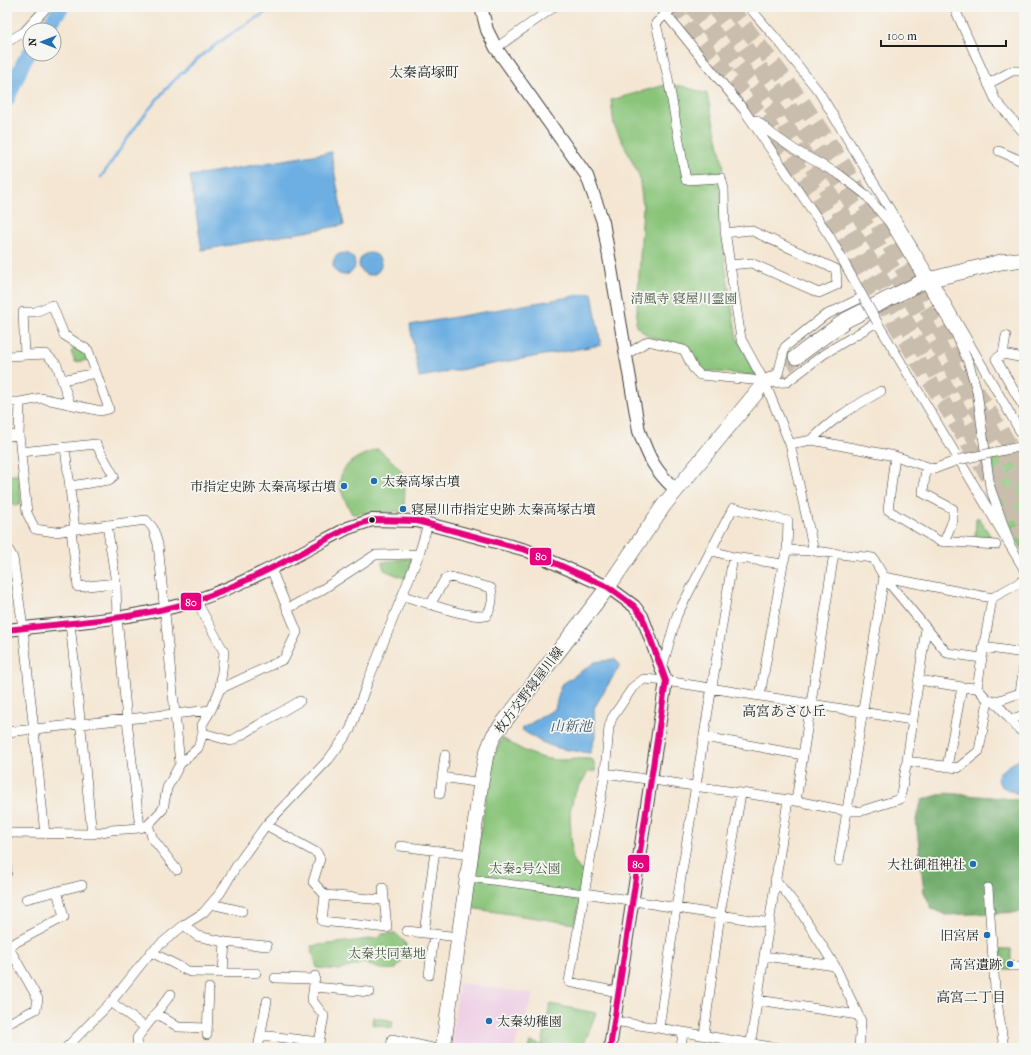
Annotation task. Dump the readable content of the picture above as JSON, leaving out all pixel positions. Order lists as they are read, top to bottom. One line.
{"streets":{"main road":["枚方交野寝屋川線"]},"districts":["太秦高塚町","高宮あさひ丘","高宮二丁目"],"water":["山新池"],"parks":["清風寺 寝屋川霊園","太秦2号公園","太秦共同墓地"],"places":["太秦高塚古墳","市指定史跡 太秦高塚古墳","寝屋川市指定史跡 太秦高塚古墳","大社御祖神社","旧宮居","高宮遺跡","太秦幼稚園"],"lines":["transit line 80"],"scale_bar":"100 m","north":"left"}
